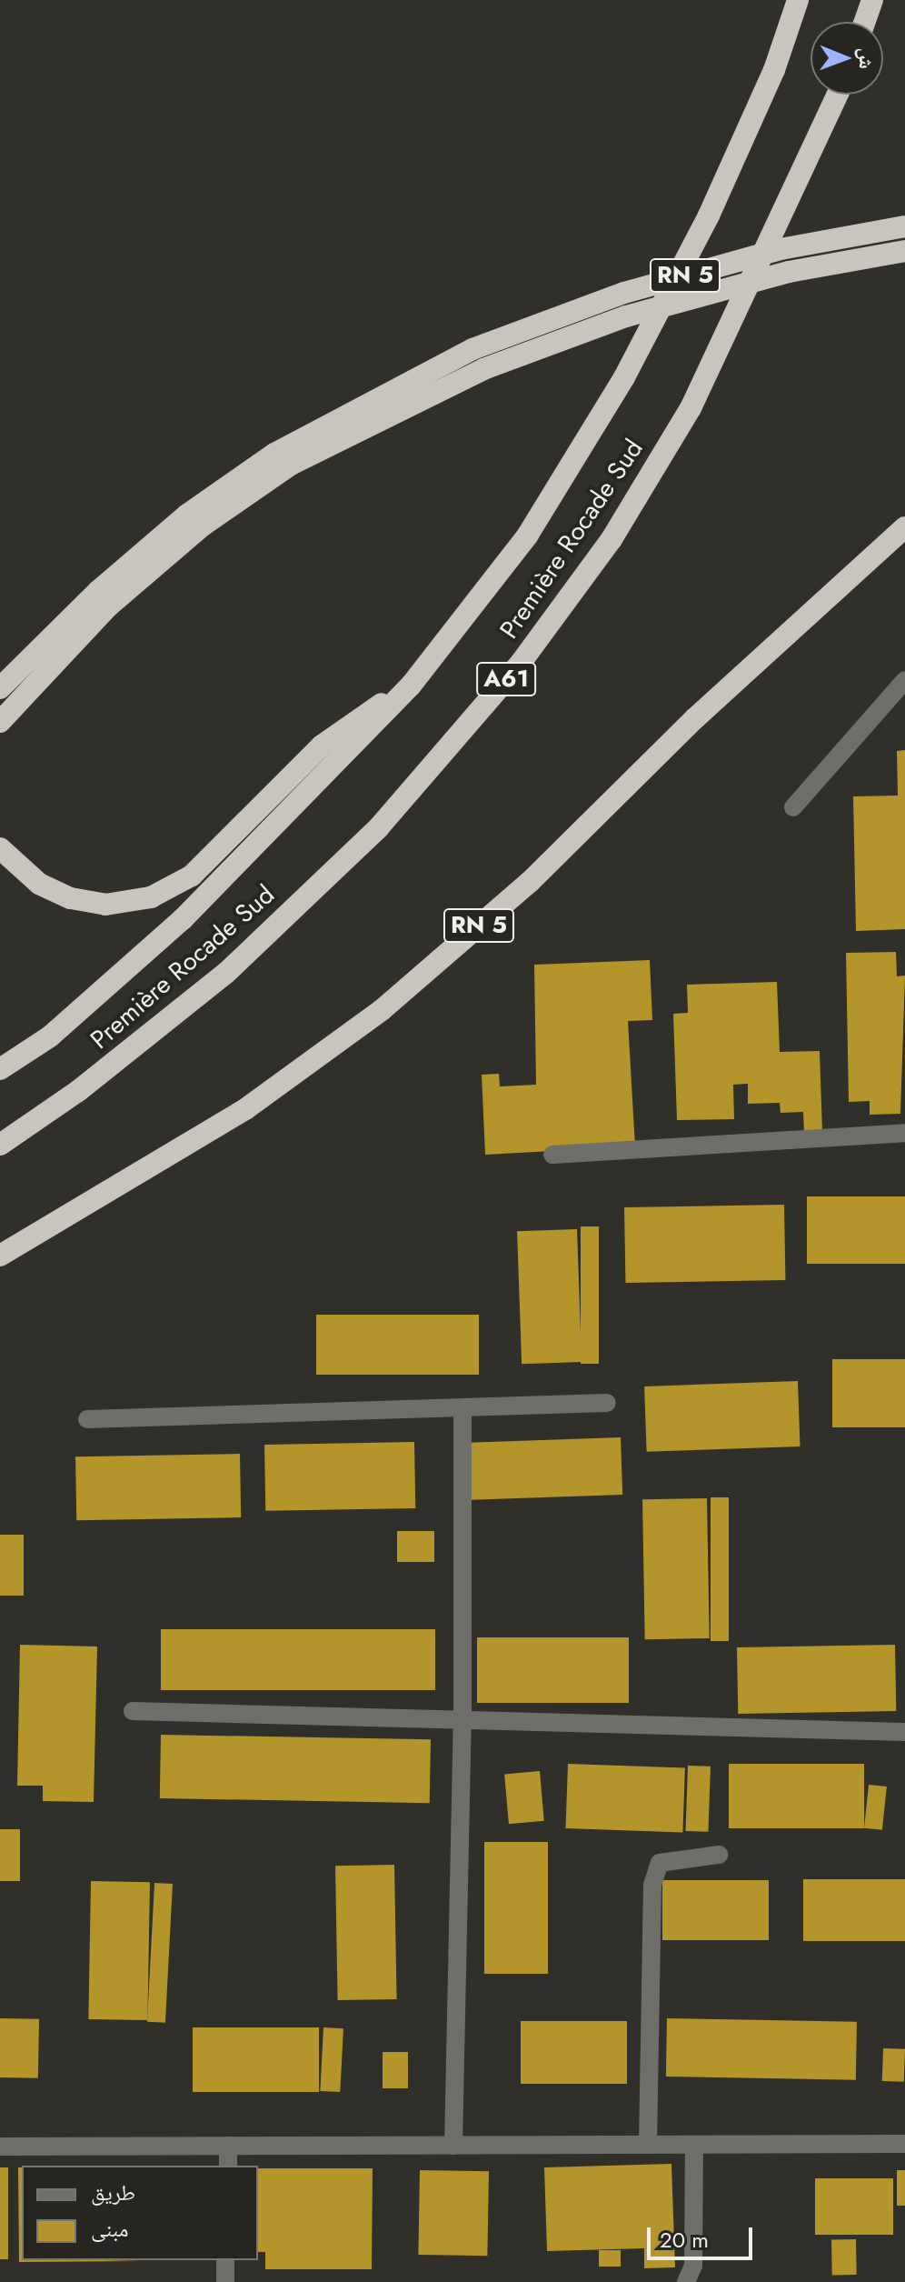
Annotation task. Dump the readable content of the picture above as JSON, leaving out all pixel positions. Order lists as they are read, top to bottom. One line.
{"streets":{"highway":["RN 5","Première Rocade Sud","A61"]},"legend":["طريق","مبنى"],"scale_bar":"20 m","north":"right"}
